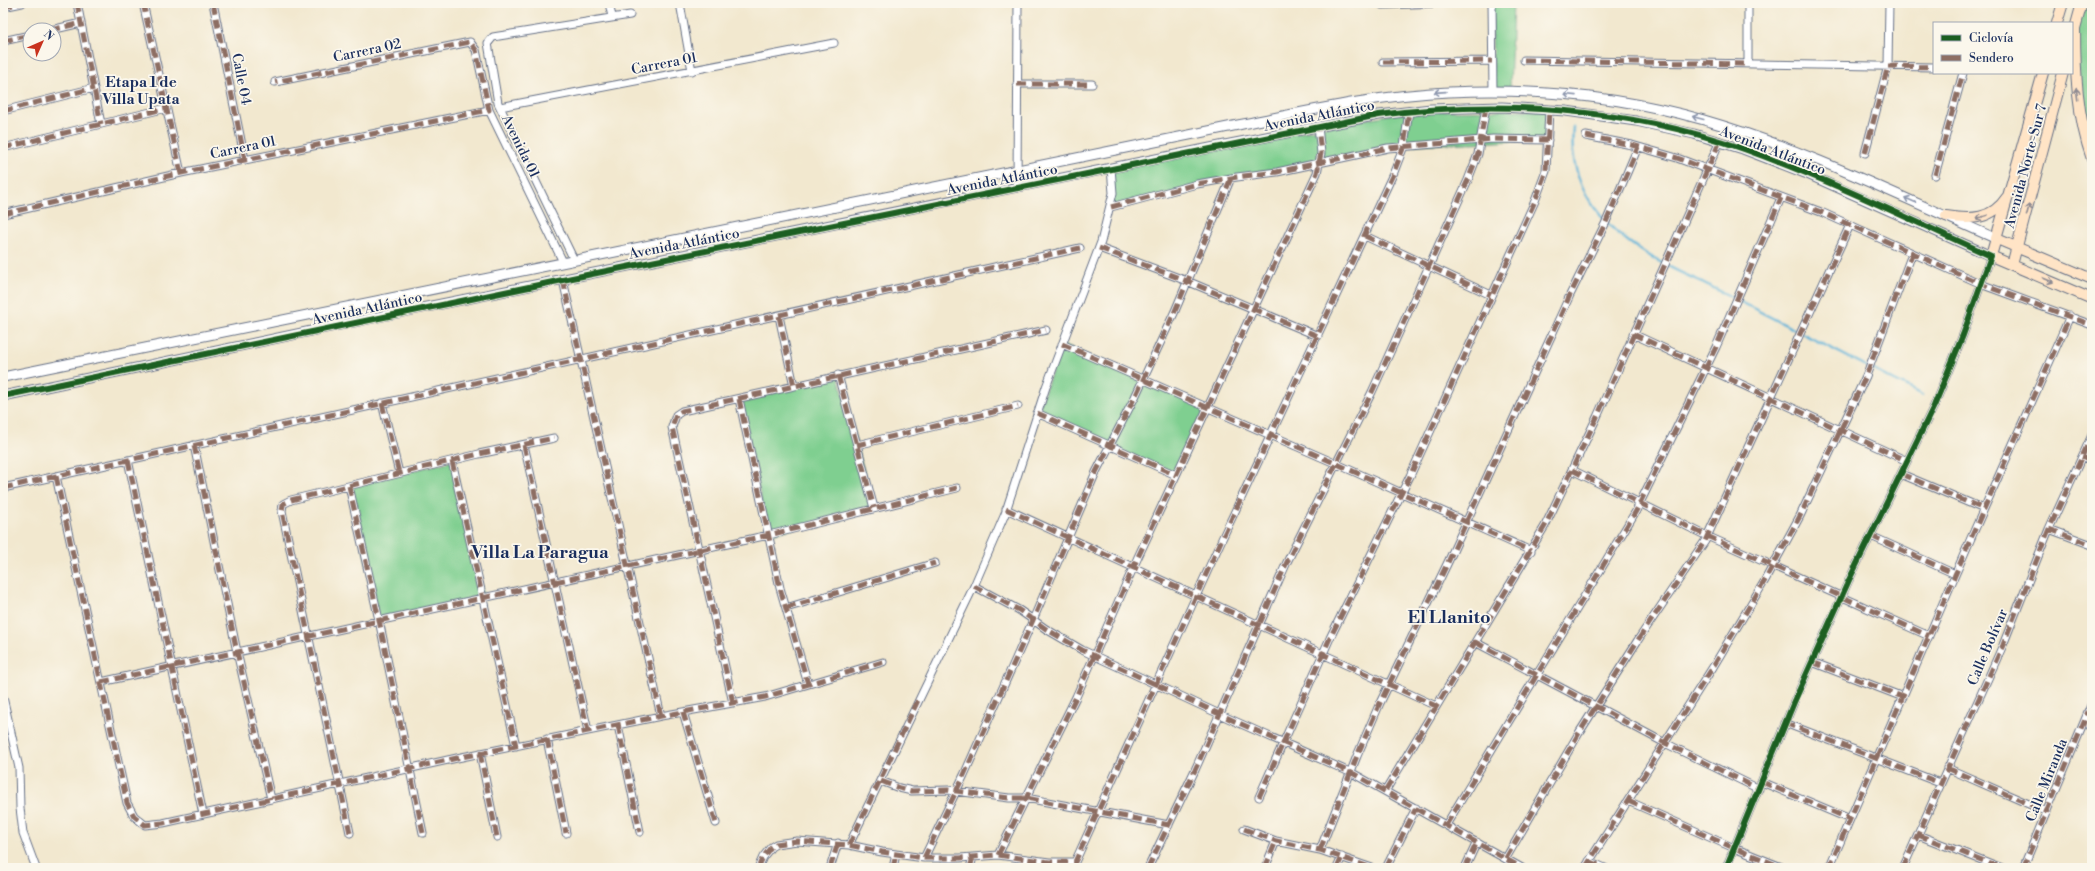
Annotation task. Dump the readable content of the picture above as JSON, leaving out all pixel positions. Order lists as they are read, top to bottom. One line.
{"streets":{"main road":["Avenida Atlántico","Avenida Norte-Sur 7"],"street":["Carrera 02","Carrera 01","Calle 04","Avenida 01","Calle Bolívar","Calle Miranda"]},"crossings":[["Carrera 02","Avenida 01"],["Carrera 01","Calle 04"],["Carrera 01","Avenida 01"],["Avenida Atlántico","Avenida 01"],["Avenida Atlántico","Avenida Norte-Sur 7"]],"districts":["Etapa 1 de Villa Upata","Villa La Paragua","El Llanito"],"legend":["Ciclovía","Sendero"],"north":"top right"}
